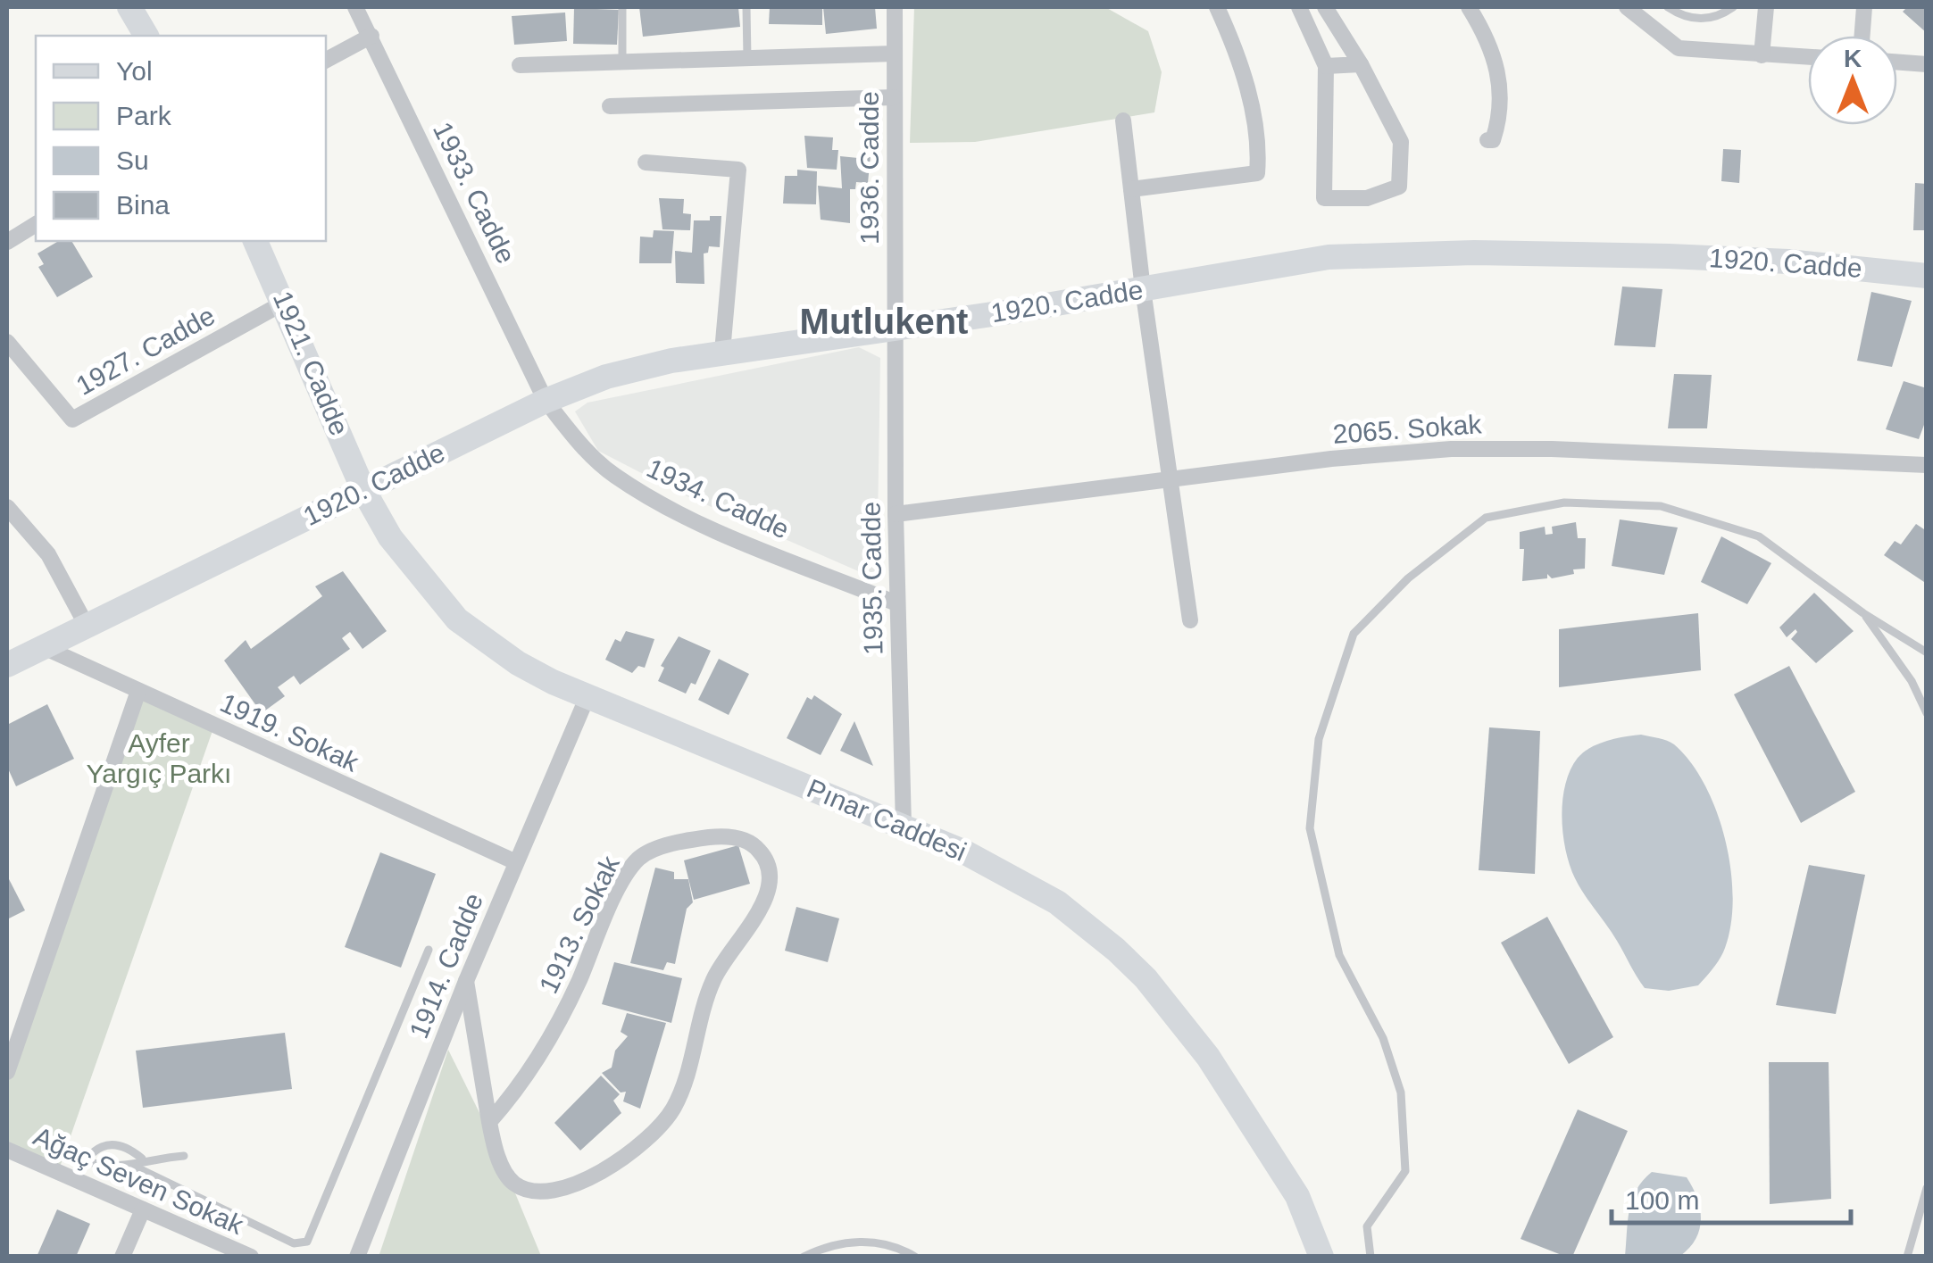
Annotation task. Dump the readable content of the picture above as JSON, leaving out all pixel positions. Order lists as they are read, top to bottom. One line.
{"streets":{"main road":["1920. Cadde","1921. Cadde","Pınar Caddesi"],"street":["1936. Cadde","1933. Cadde","1927. Cadde","2065. Sokak","1934. Cadde","1935. Cadde","1919. Sokak","1913. Sokak","1914. Cadde","Ağaç Seven Sokak"]},"crossings":[["1936. Cadde","1920. Cadde"],["1936. Cadde","1935. Cadde"],["1933. Cadde","1920. Cadde"],["1933. Cadde","1934. Cadde"],["1920. Cadde","1921. Cadde"],["1920. Cadde","1934. Cadde"],["1920. Cadde","1935. Cadde"],["1920. Cadde","1919. Sokak"],["1920. Cadde","Pınar Caddesi"],["1927. Cadde","1921. Cadde"],["1921. Cadde","Pınar Caddesi"],["2065. Sokak","1935. Cadde"],["1934. Cadde","1935. Cadde"],["1935. Cadde","Pınar Caddesi"],["1919. Sokak","1914. Cadde"],["Pınar Caddesi","1914. Cadde"],["1913. Sokak","1914. Cadde"]],"districts":["Mutlukent"],"parks":["Ayfer Yargıç Parkı"],"legend":["Yol","Park","Su","Bina"],"scale_bar":"100 m","north":"top"}
